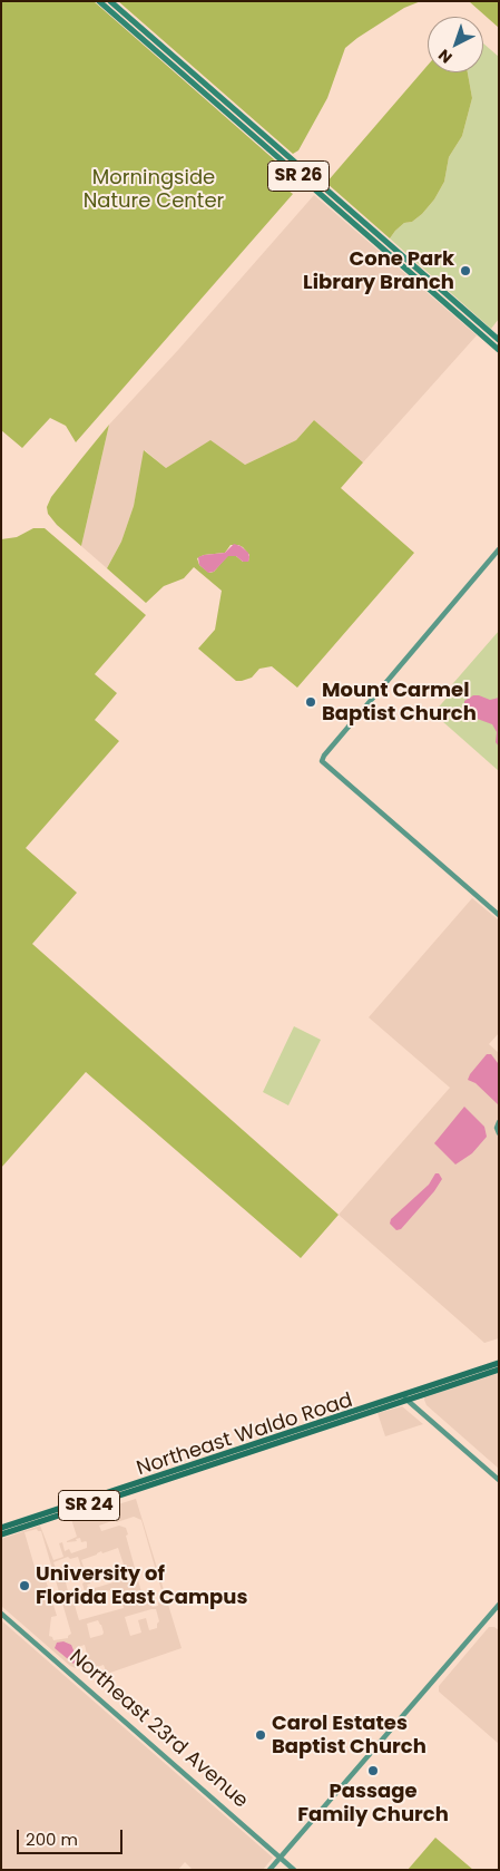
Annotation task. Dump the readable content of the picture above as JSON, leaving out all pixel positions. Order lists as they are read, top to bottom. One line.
{"streets":{"highway":["Northeast Waldo Road","SR 24"],"main road":["SR 26"],"street":["Northeast 23rd Avenue"]},"crossings":[["Northeast Waldo Road","SR 24"]],"parks":["Morningside Nature Center"],"places":["Cone Park Library Branch","Mount Carmel Baptist Church","University of Florida East Campus","Carol Estates Baptist Church","Passage Family Church"],"scale_bar":"200 m","north":"bottom left"}
